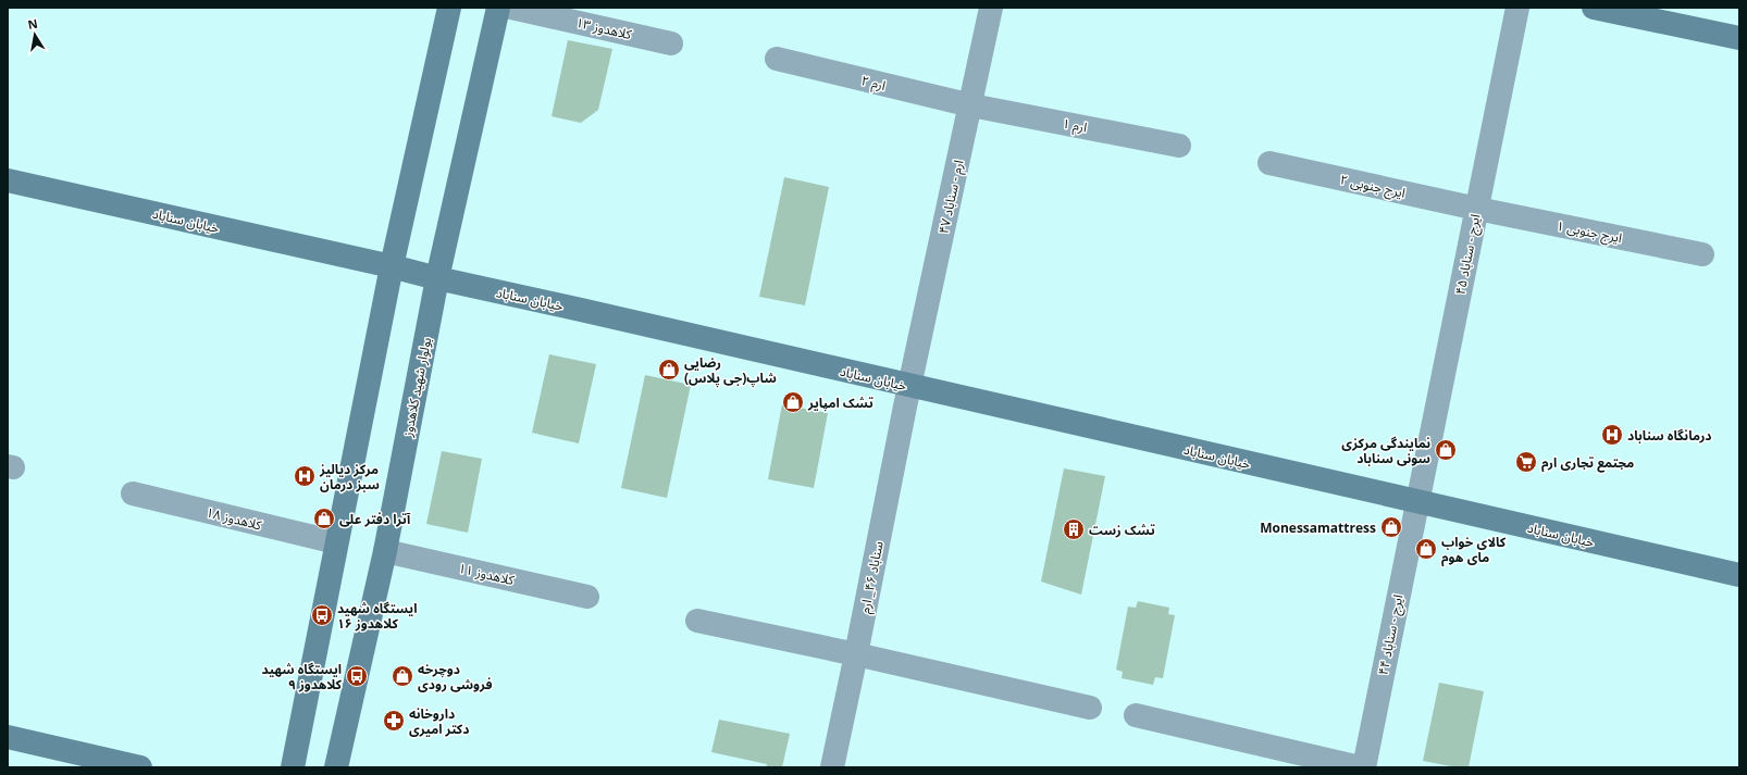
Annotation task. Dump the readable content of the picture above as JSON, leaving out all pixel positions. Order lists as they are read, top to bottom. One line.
{"streets":{"main road":["خیابان سناباد","بولوار شهید کلاهدوز"],"street":["کلاهدوز ۱۳","ارم ۲","ارم ۱","ایرج جنوبی ۲","ارم - سناباد ۴۷","ایرج جنوبی ۱","ایرج - سناباد ۴۵","کلاهدوز ۱۸","کلاهدوز ۱۱","سناباد ۴۶_ ارم","ایرج - سناباد ۴۴"]},"crossings":[["ارم ۲","ارم ۱"],["ارم ۲","ارم - سناباد ۴۷"],["ارم ۱","ارم - سناباد ۴۷"],["ایرج جنوبی ۲","ایرج جنوبی ۱"],["ایرج جنوبی ۲","ایرج - سناباد ۴۵"],["ارم - سناباد ۴۷","خیابان سناباد"],["ارم - سناباد ۴۷","سناباد ۴۶_ ارم"],["خیابان سناباد","ایرج - سناباد ۴۵"],["خیابان سناباد","بولوار شهید کلاهدوز"],["خیابان سناباد","سناباد ۴۶_ ارم"],["خیابان سناباد","ایرج - سناباد ۴۴"],["ایرج جنوبی ۱","ایرج - سناباد ۴۵"],["ایرج - سناباد ۴۵","ایرج - سناباد ۴۴"],["بولوار شهید کلاهدوز","کلاهدوز ۱۱"]],"places":{"shop":["رضایی شاپ(جی پلاس)","تشک امپایر","نمایندگی مرکزی سونی سناباد","آترا دفتر علی","Monessamattress","کالای خواب مای هوم","دوچرخه فروشی رودی"],"hospital":["درمانگاه سناباد","مرکز دیالیز سبز درمان"],"supermarket":["مجتمع تجاری ارم"],"building":["تشک زست"],"bus stop":["ایستگاه شهید کلاهدوز ۱۶","ایستگاه شهید کلاهدوز ۹"],"pharmacy":["داروخانه دکتر امیرى"]},"north":"top"}
